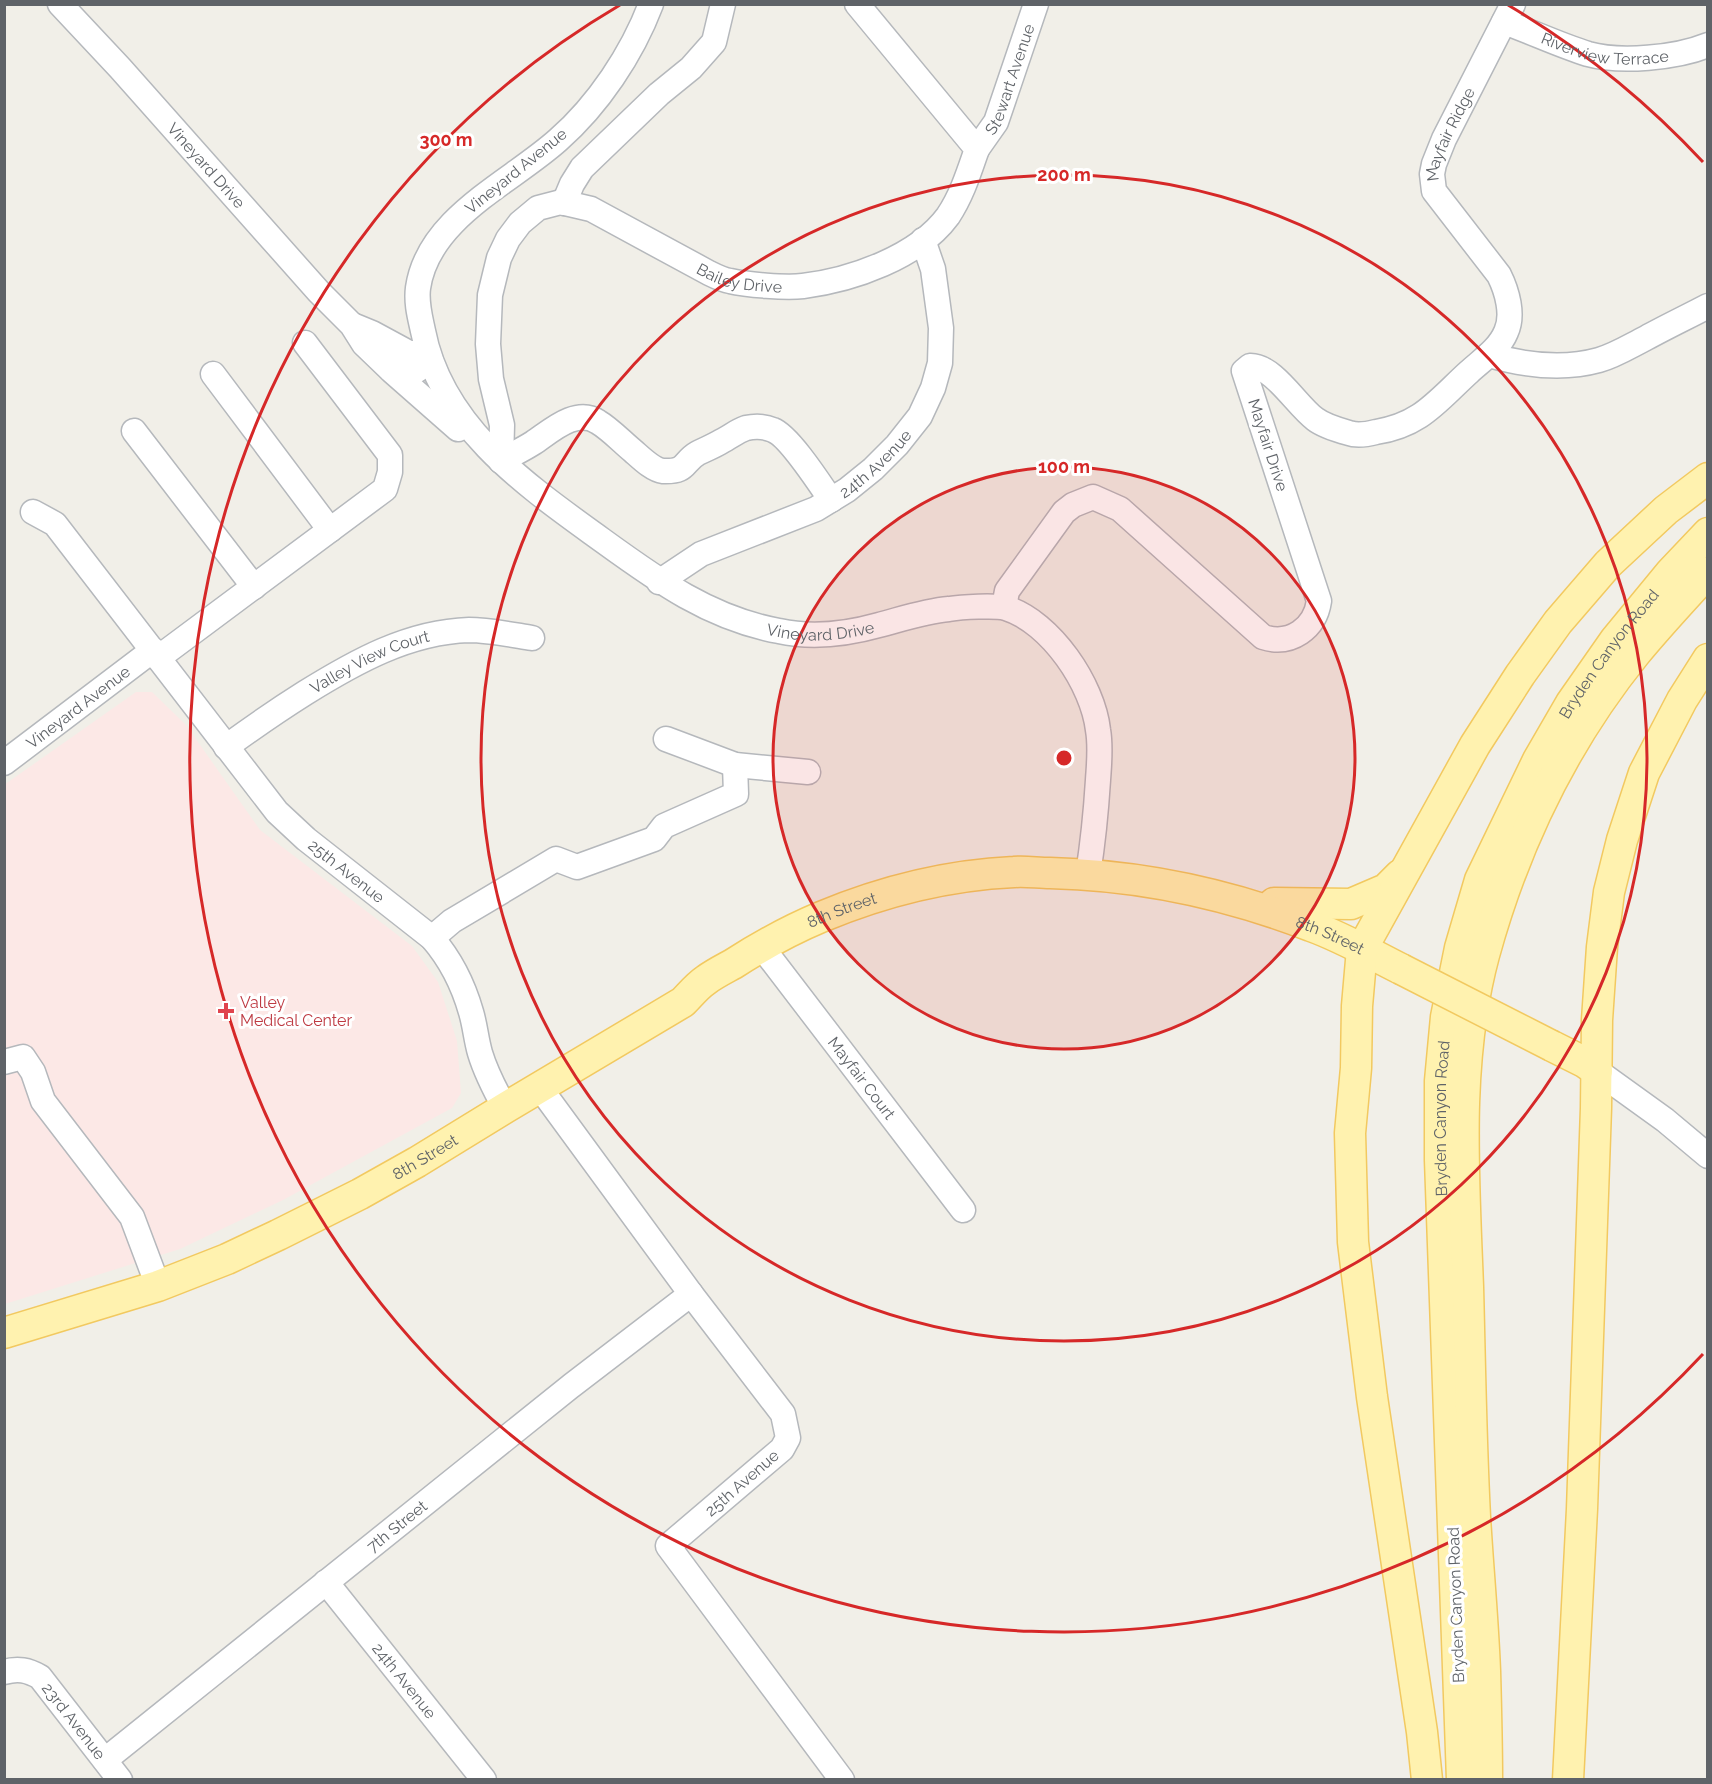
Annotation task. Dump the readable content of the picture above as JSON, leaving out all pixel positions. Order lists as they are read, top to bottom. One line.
{"streets":{"main road":["Bryden Canyon Road","8th Street"],"street":["Riverview Terrace","Stewart Avenue","Mayfair Ridge","Vineyard Drive","Vineyard Avenue","Bailey Drive","Mayfair Drive","24th Avenue","Valley View Court","25th Avenue","Mayfair Court","7th Street","23rd Avenue"]},"crossings":[["Riverview Terrace","Mayfair Ridge"],["Stewart Avenue","Bailey Drive"],["Mayfair Ridge","Mayfair Drive"],["Vineyard Drive","Vineyard Avenue"],["Vineyard Drive","Bailey Drive"],["Vineyard Drive","Mayfair Drive"],["Vineyard Drive","24th Avenue"],["Vineyard Drive","8th Street"],["Vineyard Avenue","25th Avenue"],["Bailey Drive","24th Avenue"],["24th Avenue","7th Street"],["Valley View Court","25th Avenue"],["25th Avenue","8th Street"],["25th Avenue","7th Street"],["8th Street","Mayfair Court"],["7th Street","23rd Avenue"]],"places":{"health":["Valley Medical Center"]},"rings":["300 m","200 m","100 m"]}
